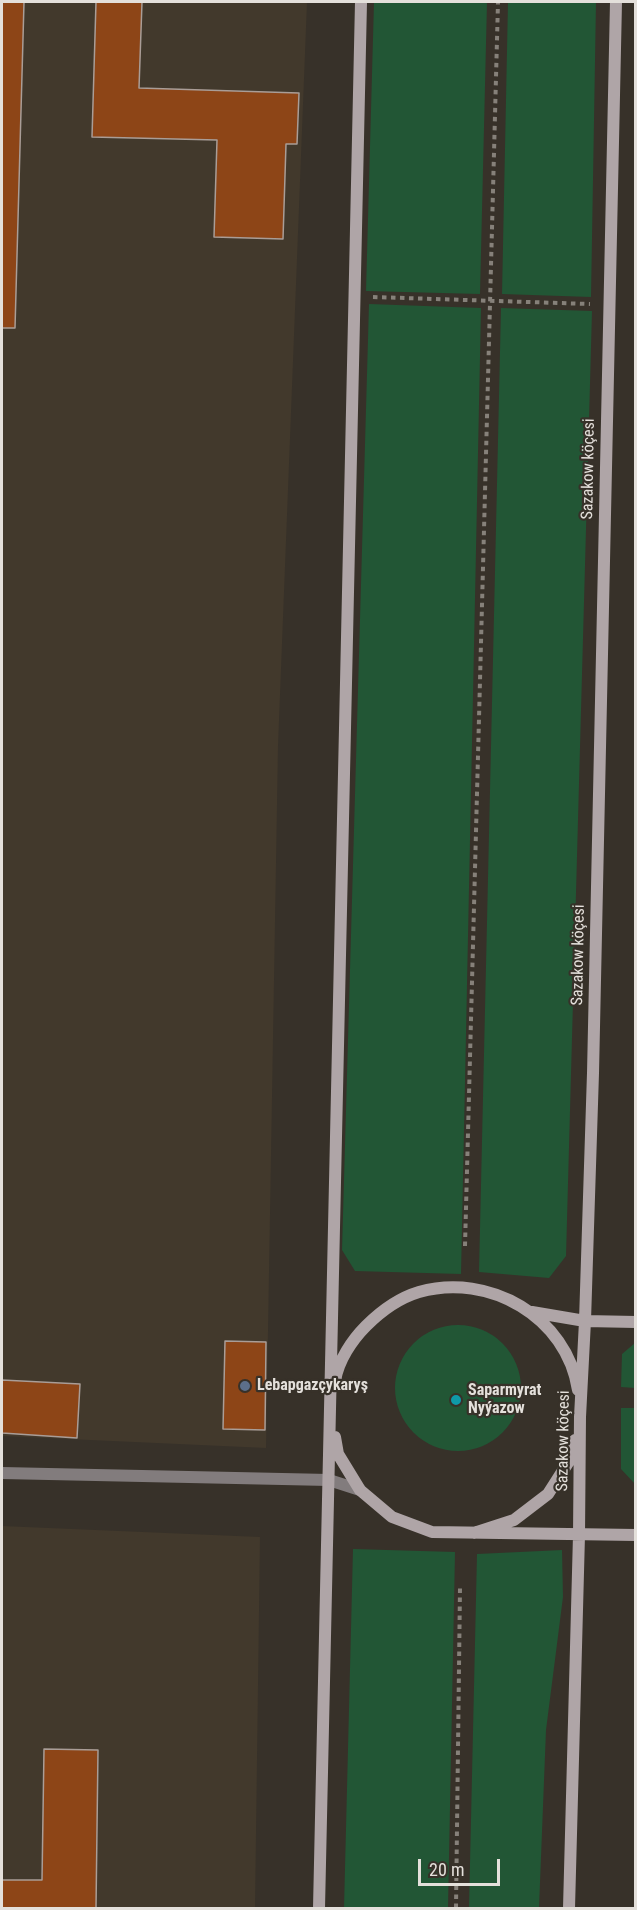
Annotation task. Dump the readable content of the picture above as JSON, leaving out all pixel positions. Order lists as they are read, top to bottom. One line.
{"streets":{"main road":["Sazakow köçesi"]},"places":["Lebapgazçykaryş","Saparmyrat Nyýazow"],"scale_bar":"20 m"}
